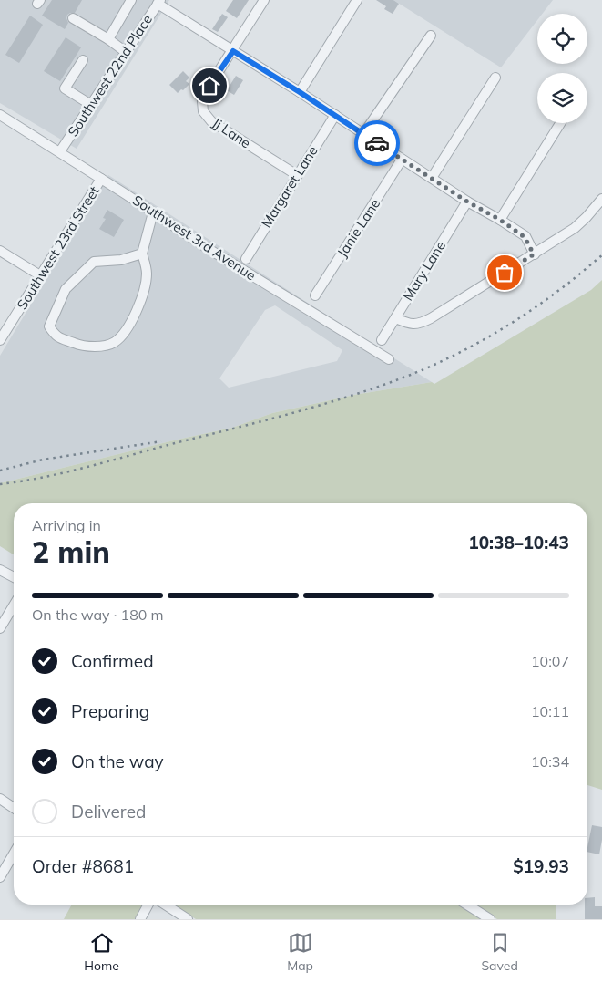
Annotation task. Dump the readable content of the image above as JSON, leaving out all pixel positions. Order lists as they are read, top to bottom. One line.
{"streets":{"street":["Southwest 22nd Place","Jj Lane","Margaret Lane","Janie Lane","Southwest 3rd Avenue","Southwest 23rd Street","Mary Lane"]},"crossings":[["Southwest 22nd Place","Southwest 3rd Avenue"],["Jj Lane","Margaret Lane"],["Southwest 3rd Avenue","Southwest 23rd Street"]],"page":{"heading":["2 min","Arriving in","10:38–10:43"],"panel":["Order #8681","$19.93"],"bar":"On the way · 180 m","list":[["Confirmed","10:07"],["Preparing","10:11"],["On the way","10:34"],"Delivered"],"tabs":["Home","Map","Saved"]}}
